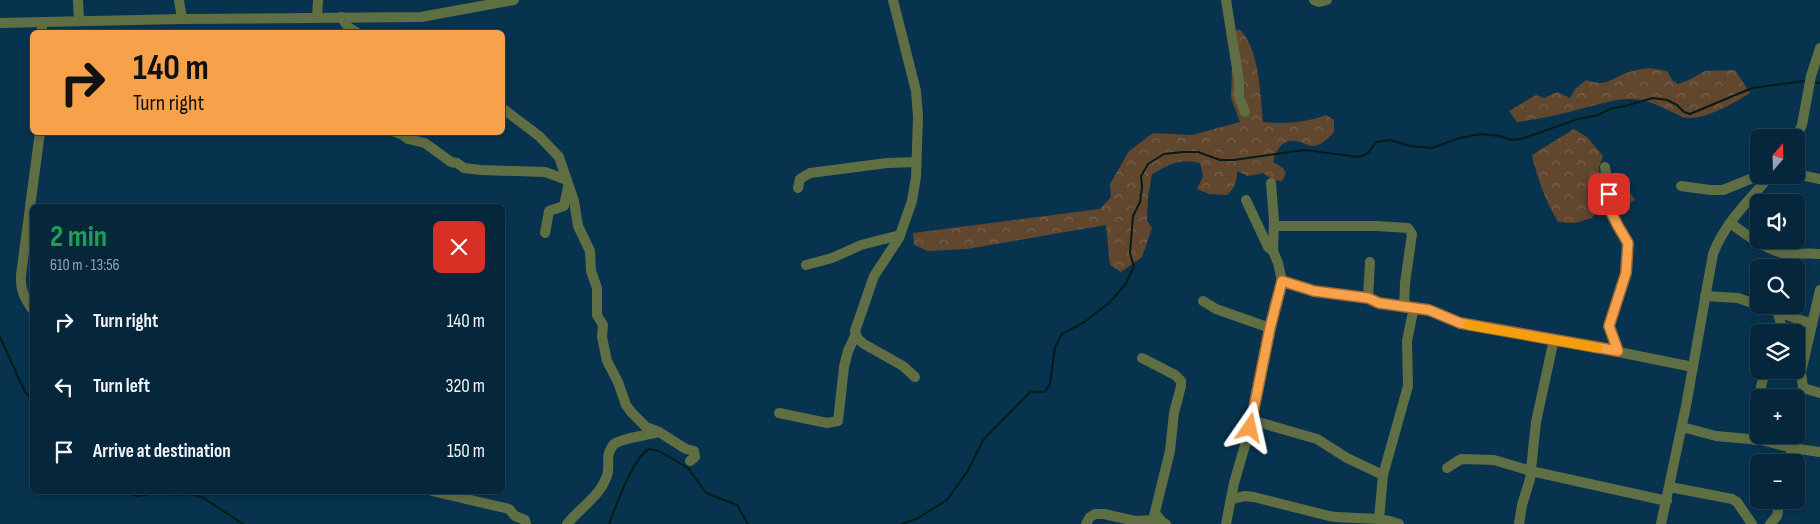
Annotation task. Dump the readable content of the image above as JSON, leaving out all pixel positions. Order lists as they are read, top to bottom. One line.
{"north":"top","page":{"turn":["140 m","Turn right"],"map_buttons":["+","−"],"heading":["2 min","610 m · 13:56"],"list":[{"name":"Turn right","value":"140 m"},{"name":"Turn left","value":"320 m"},{"name":"Arrive at destination","value":"150 m"}]}}
